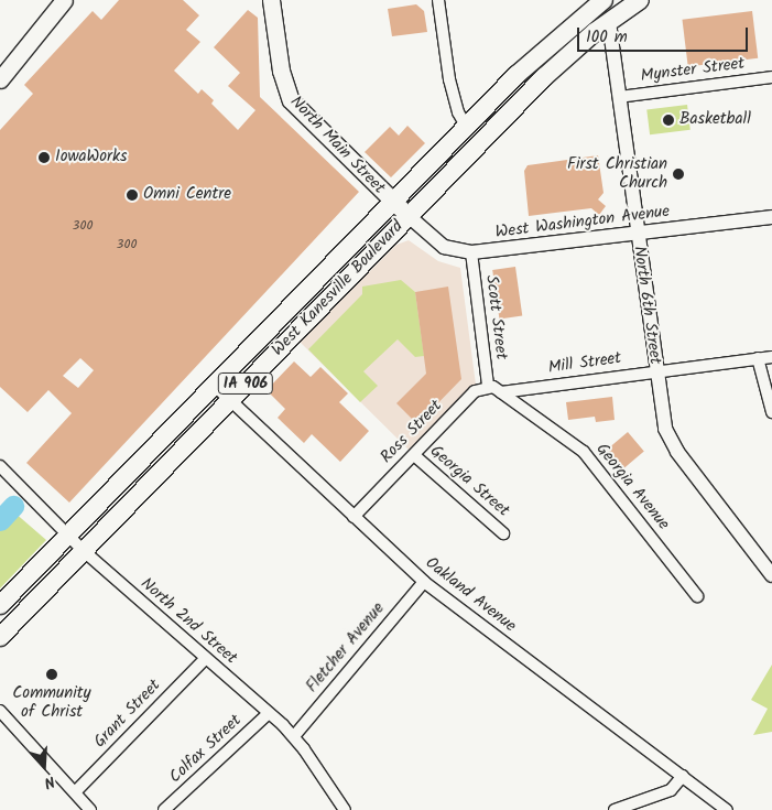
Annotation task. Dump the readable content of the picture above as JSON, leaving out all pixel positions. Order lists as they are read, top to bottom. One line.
{"streets":{"main road":["North Main Street","West Kanesville Boulevard","North 6th Street","IA 906"],"street":["Mynster Street","West Washington Avenue","Scott Street","Mill Street","Ross Street","Georgia Street","Georgia Avenue","Oakland Avenue","North 2nd Street","Fletcher Avenue","Grant Street","Colfax Street"]},"crossings":[["Mynster Street","North 6th Street"],["North Main Street","West Washington Avenue"],["North Main Street","West Kanesville Boulevard"],["West Washington Avenue","West Kanesville Boulevard"],["West Washington Avenue","North 6th Street"],["West Washington Avenue","Scott Street"],["West Kanesville Boulevard","North 6th Street"],["West Kanesville Boulevard","Oakland Avenue"],["West Kanesville Boulevard","North 2nd Street"],["North 6th Street","Mill Street"],["Scott Street","Ross Street"],["Mill Street","Georgia Avenue"],["Ross Street","Georgia Street"],["Ross Street","Oakland Avenue"],["Oakland Avenue","Fletcher Avenue"],["North 2nd Street","Fletcher Avenue"],["North 2nd Street","Grant Street"],["North 2nd Street","Colfax Street"]],"places":["Basketball","IowaWorks","First Christian Church","Omni Centre","Community of Christ"],"house_numbers":["300","300"],"scale_bar":"100 m","north":"bottom"}
